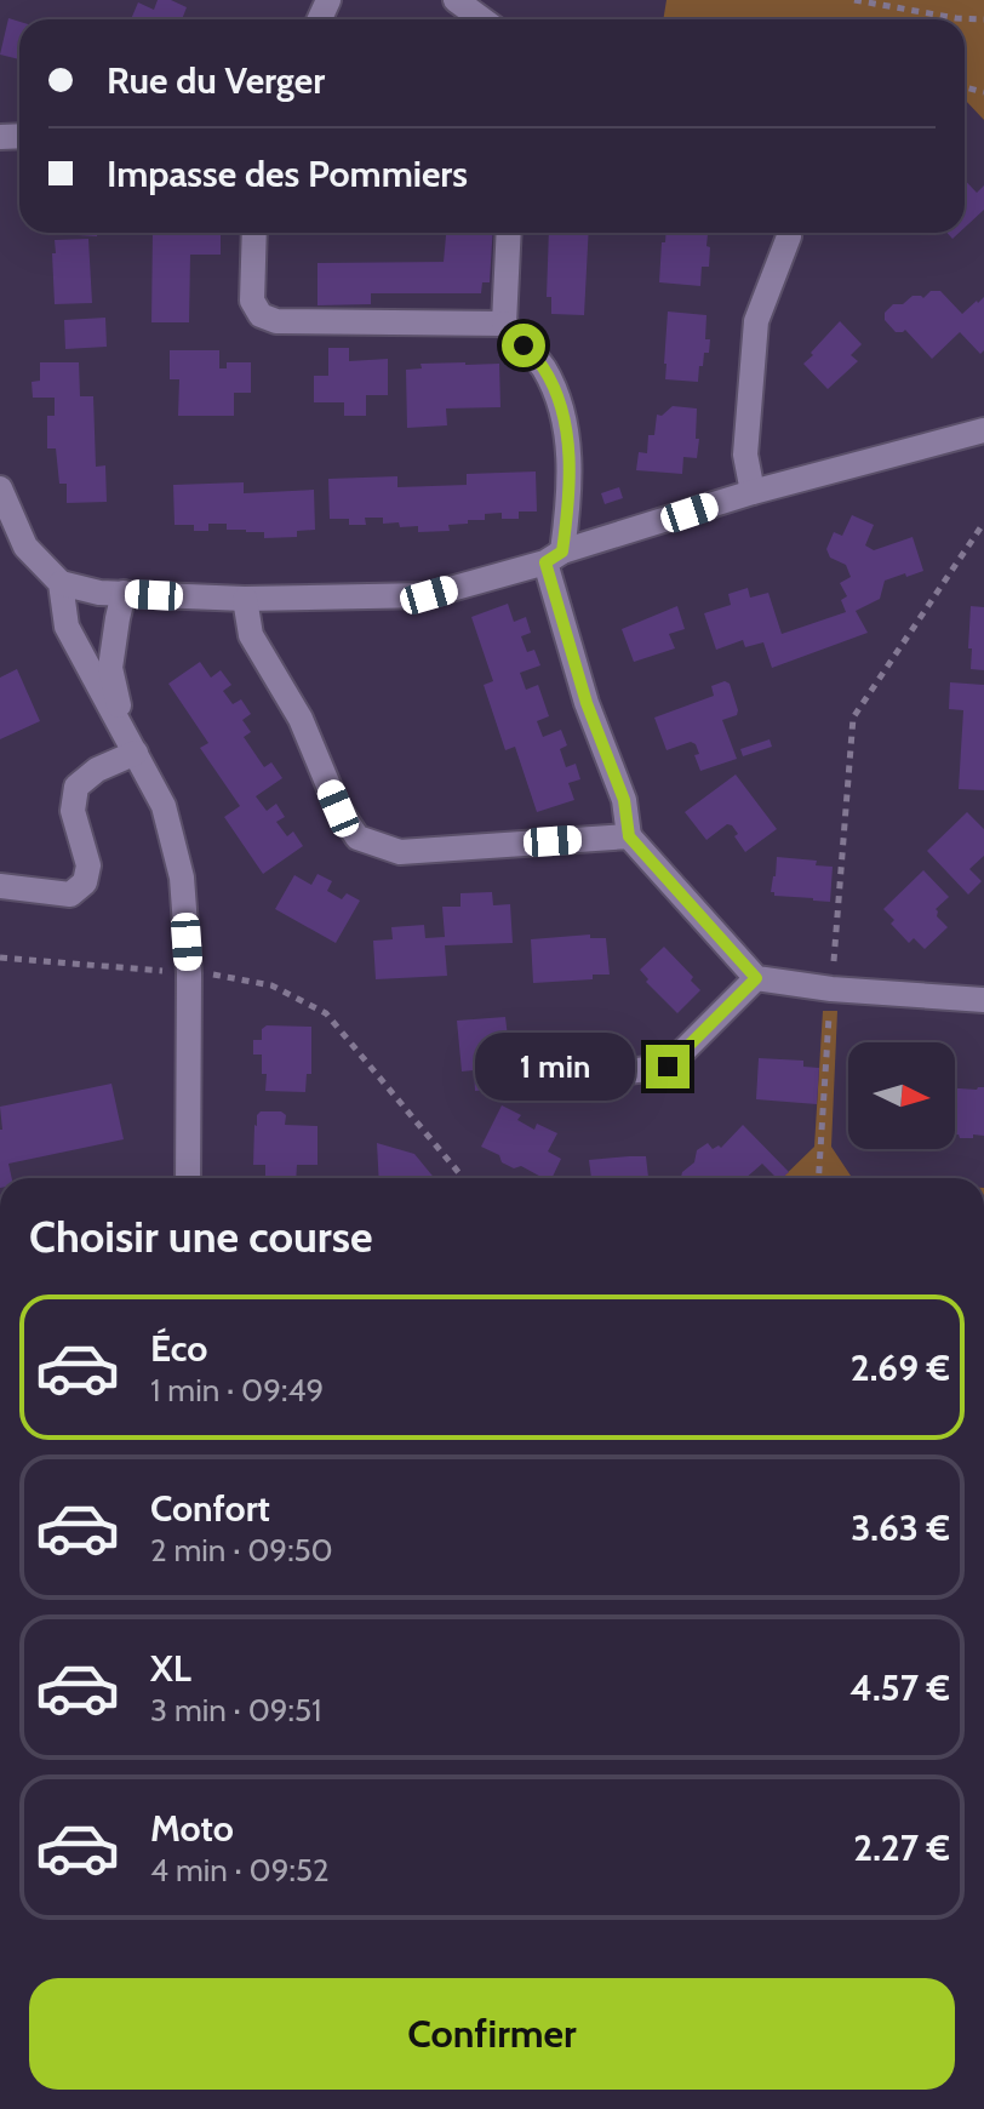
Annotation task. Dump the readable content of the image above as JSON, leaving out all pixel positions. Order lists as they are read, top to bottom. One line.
{"north":"right","page":{"banner":["Rue du Verger","Impasse des Pommiers"],"bubble":"1 min","heading":"Choisir une course","list":[{"name":"Éco","note":"1 min · 09:49","value":"2.69 €"},{"name":"Confort","note":"2 min · 09:50","value":"3.63 €"},{"name":"XL","note":"3 min · 09:51","value":"4.57 €"},{"name":"Moto","note":"4 min · 09:52","value":"2.27 €"}],"buttons":"Confirmer"}}
